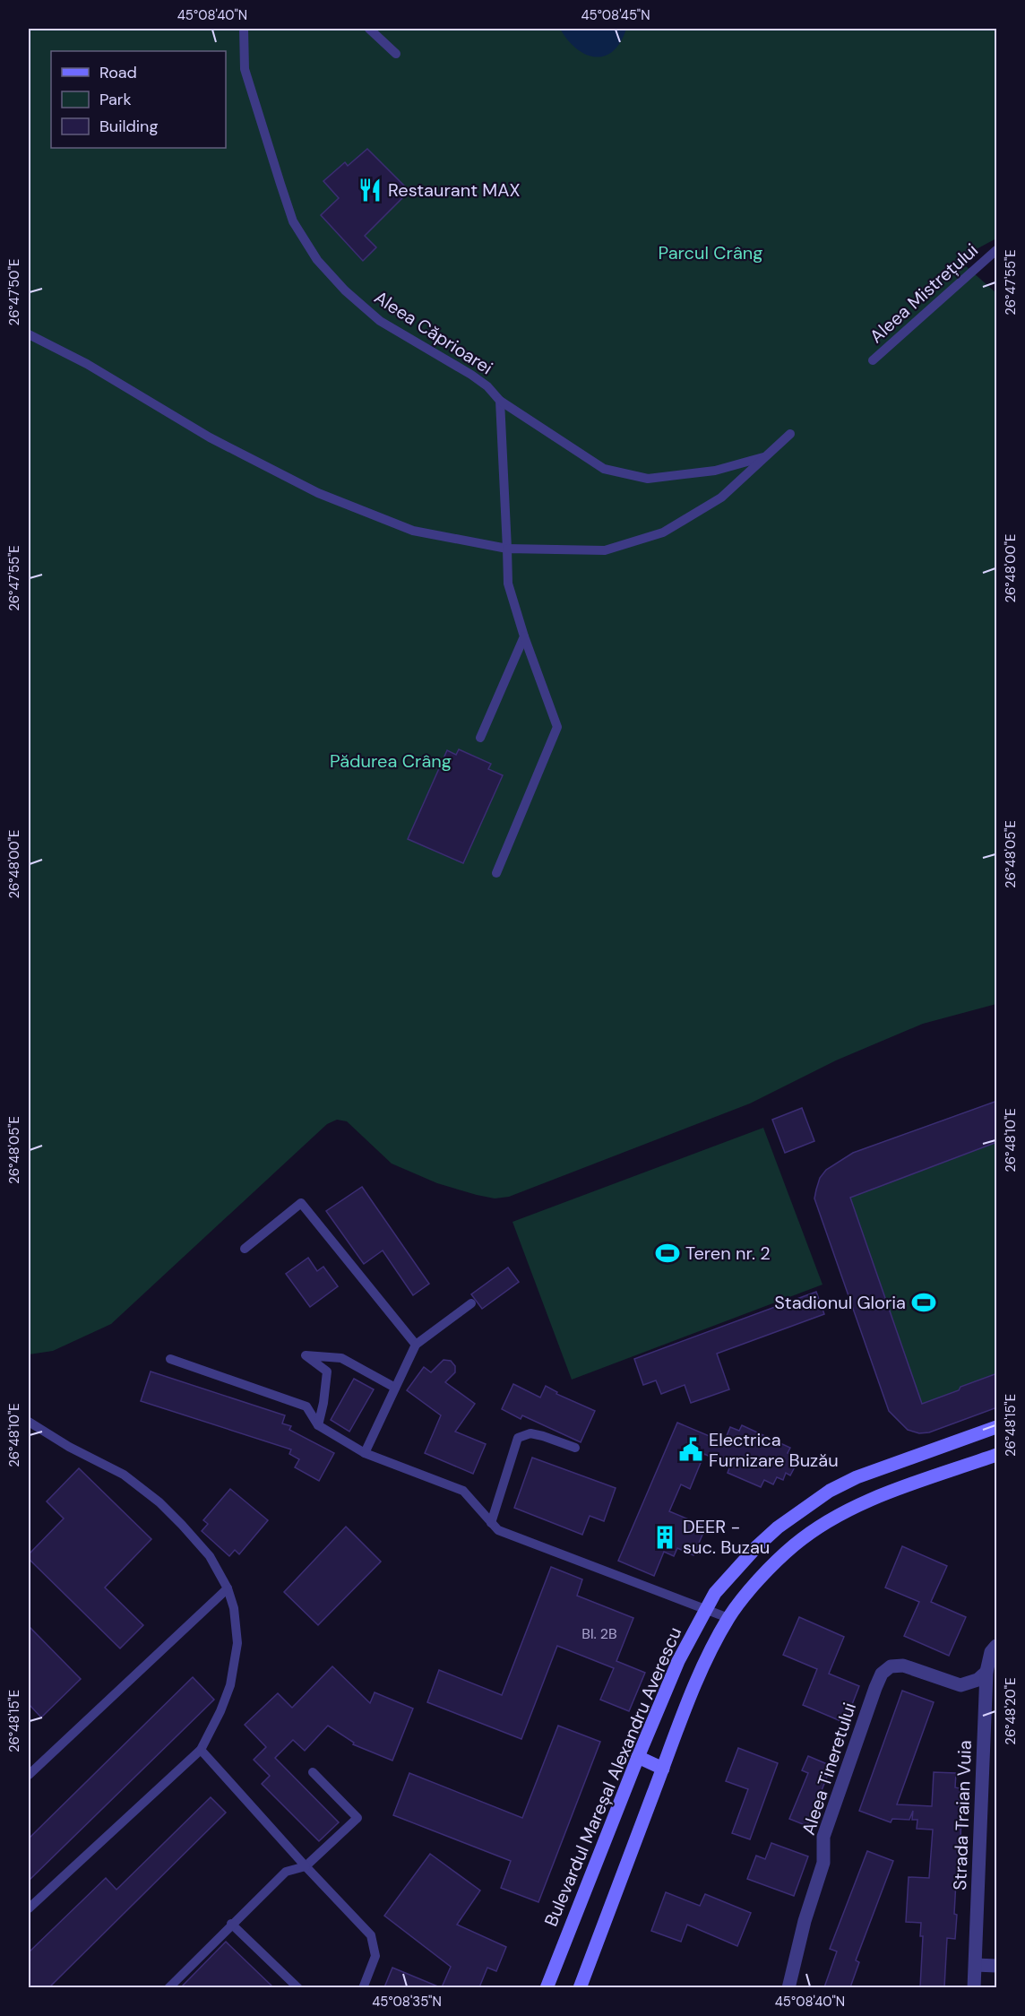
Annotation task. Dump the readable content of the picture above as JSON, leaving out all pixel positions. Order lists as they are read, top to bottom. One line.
{"streets":{"main road":["Bulevardul Mareșal Alexandru Averescu"],"street":["Aleea Tineretului","Strada Traian Vuia"],"lane":["Aleea Mistrețului","Aleea Căprioarei"]},"crossings":[["Aleea Tineretului","Strada Traian Vuia"]],"parks":["Parcul Crâng","Pădurea Crâng"],"places":{"restaurant":["Restaurant MAX"],"sports":["Teren nr. 2","Stadionul Gloria"],"public building":["Electrica Furnizare Buzău"],"building":["DEER - suc. Buzau"]},"house_numbers":["Bl. 2B"],"legend":["Road","Park","Building"],"coordinates":["45°08'40\"N","45°08'45\"N","26°47'55\"E","26°47'50\"E","26°48'00\"E","26°48'05\"E","26°48'10\"E","26°48'15\"E","26°48'20\"E","45°08'35\"N"]}
